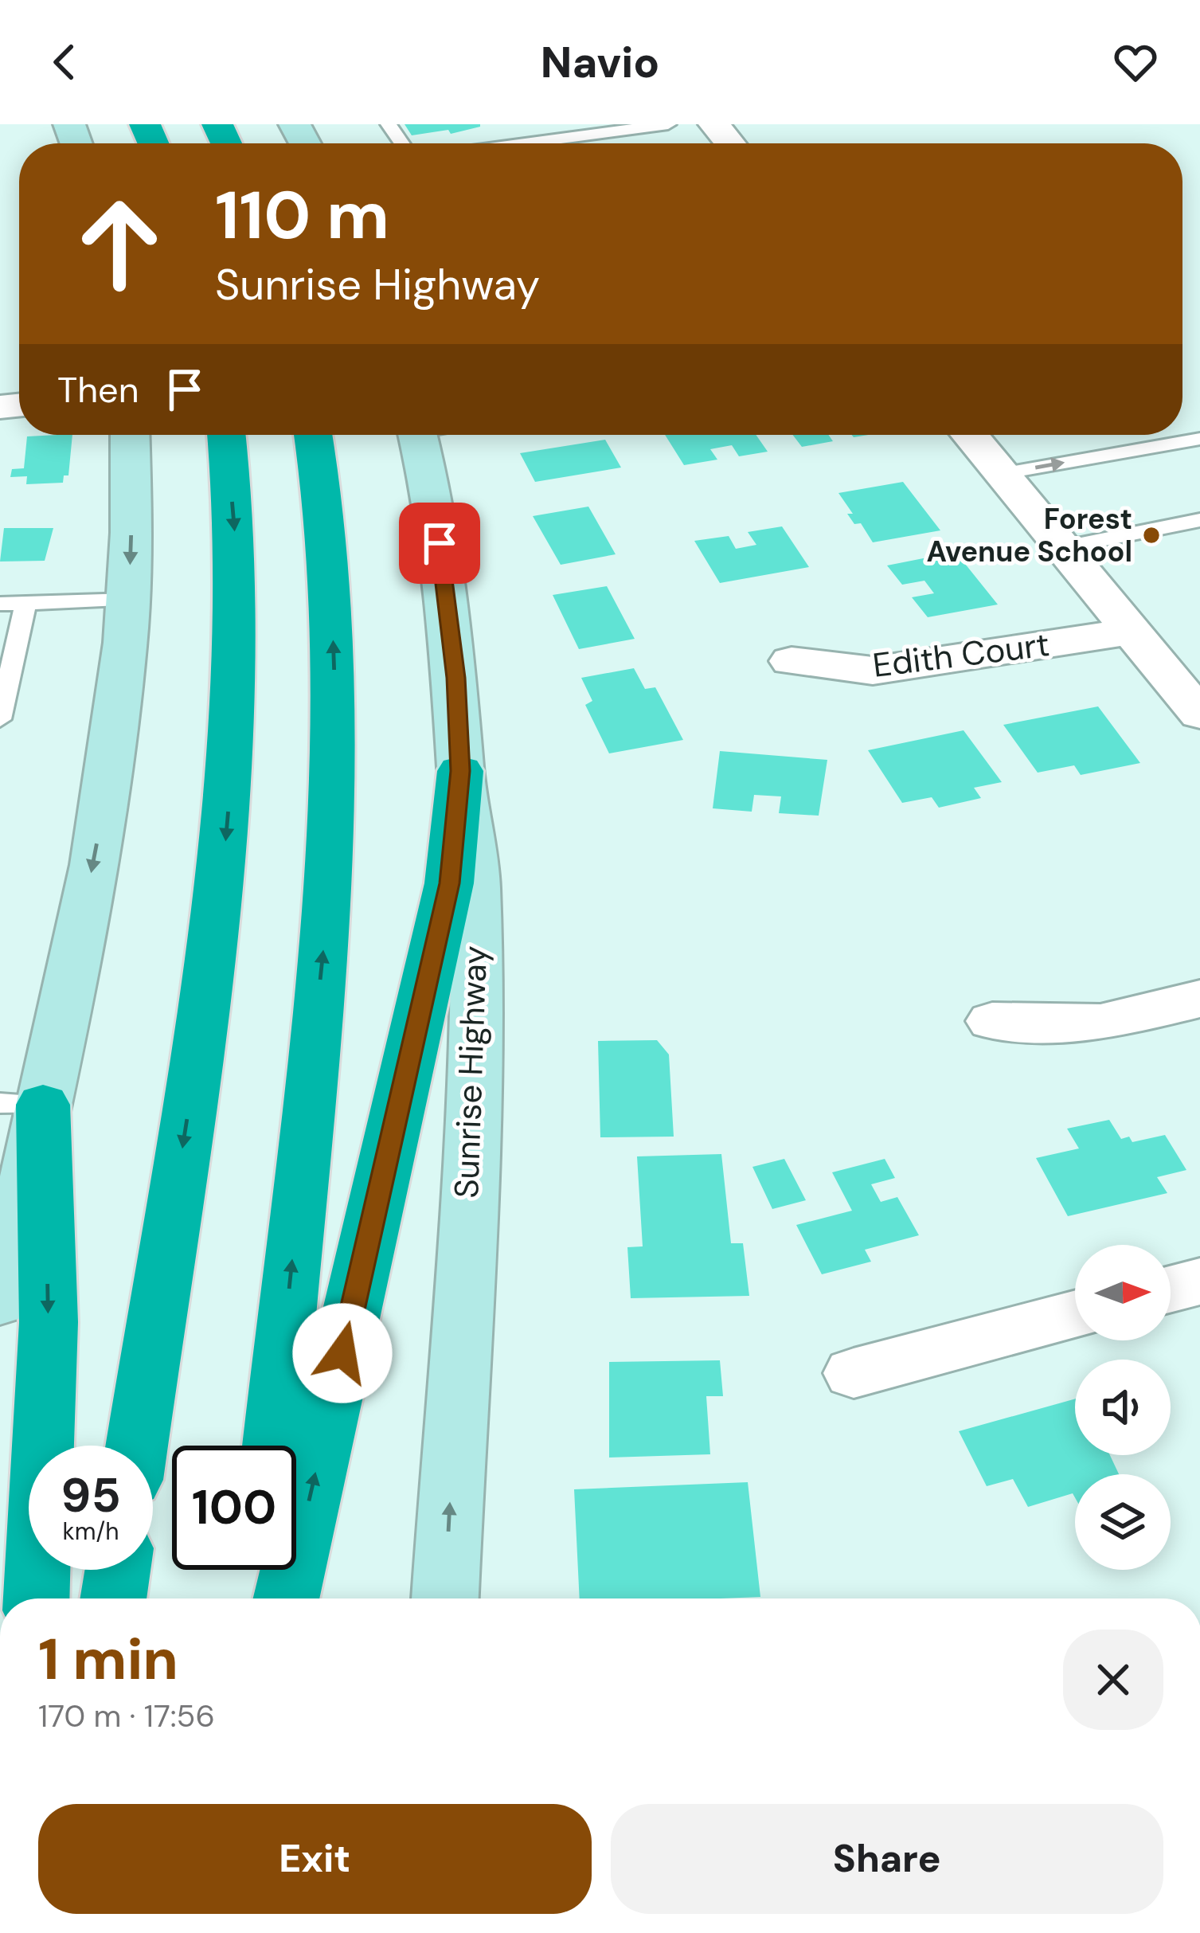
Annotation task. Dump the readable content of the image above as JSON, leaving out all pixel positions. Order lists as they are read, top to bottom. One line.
{"streets":{"main road":["Sunrise Highway"],"street":["Edith Court"]},"places":["Forest Avenue School"],"north":"right","page":{"header":"Navio","turn":["110 m","Sunrise Highway"],"then":"Then","speed":"95 km/h","limit":"100","heading":["1 min","170 m · 17:56"],"buttons":["Exit","Share"]}}
